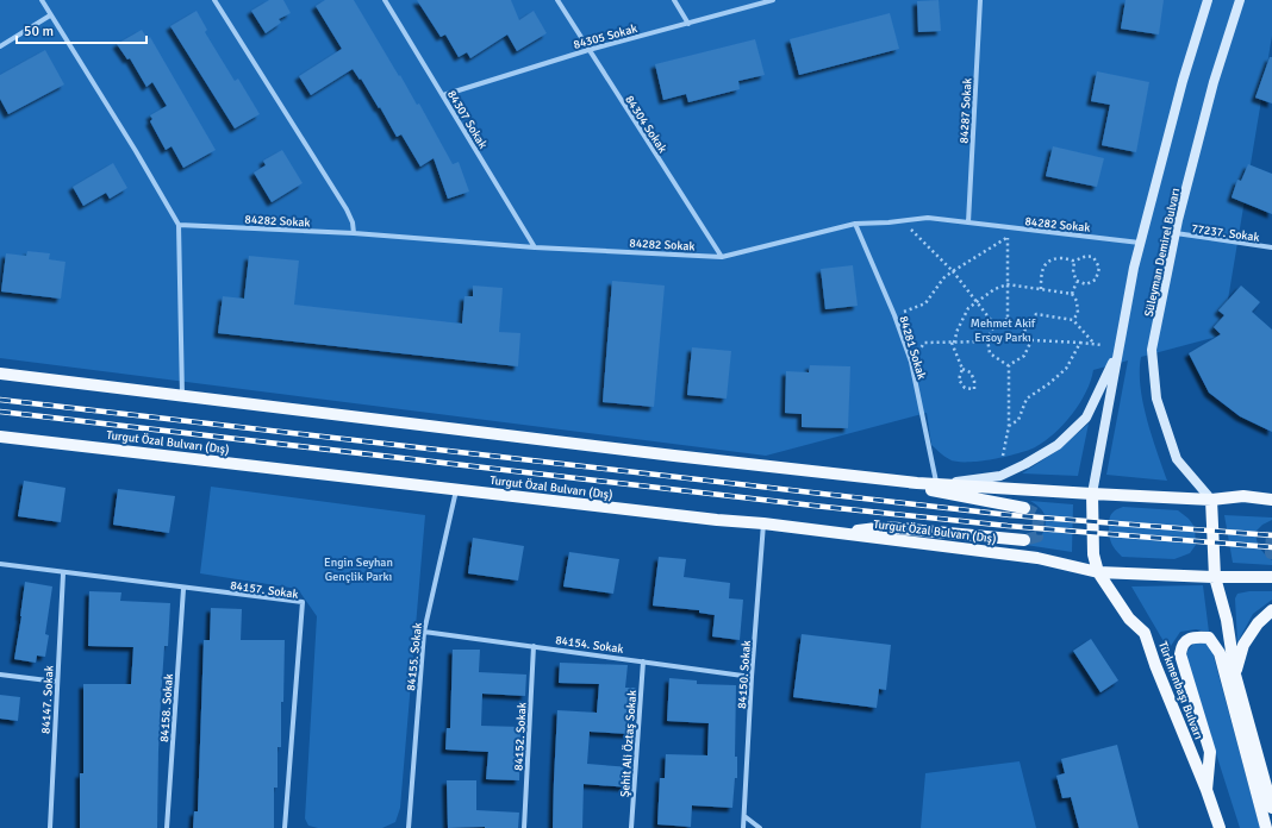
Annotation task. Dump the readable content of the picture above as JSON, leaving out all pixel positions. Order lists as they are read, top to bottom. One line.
{"streets":{"main road":["Süleyman Demirel Bulvarı","Turgut Özal Bulvarı (Dış)","Türkmenbaşı Bulvarı"],"street":["84305 Sokak","84287 Sokak","84307 Sokak","84304 Sokak","84282 Sokak","77237. Sokak","84281 Sokak","84157. Sokak","84154. Sokak","84155. Sokak","84150. Sokak","84147. Sokak","84158. Sokak","84152. Sokak","Şehit Ali Öztaş Sokak"]},"crossings":[["84305 Sokak","84307 Sokak"],["84305 Sokak","84304 Sokak"],["84287 Sokak","84282 Sokak"],["84307 Sokak","84282 Sokak"],["84304 Sokak","84282 Sokak"],["84282 Sokak","Süleyman Demirel Bulvarı"],["84282 Sokak","84281 Sokak"],["77237. Sokak","Süleyman Demirel Bulvarı"],["Turgut Özal Bulvarı (Dış)","84155. Sokak"],["Turgut Özal Bulvarı (Dış)","84150. Sokak"],["Turgut Özal Bulvarı (Dış)","Türkmenbaşı Bulvarı"],["84157. Sokak","84147. Sokak"],["84157. Sokak","84158. Sokak"],["84154. Sokak","84155. Sokak"],["84154. Sokak","84150. Sokak"],["84154. Sokak","84152. Sokak"],["84154. Sokak","Şehit Ali Öztaş Sokak"]],"parks":["Mehmet Akif Ersoy Parkı","Engin Seyhan Gençlik Parkı"],"scale_bar":"50 m"}
